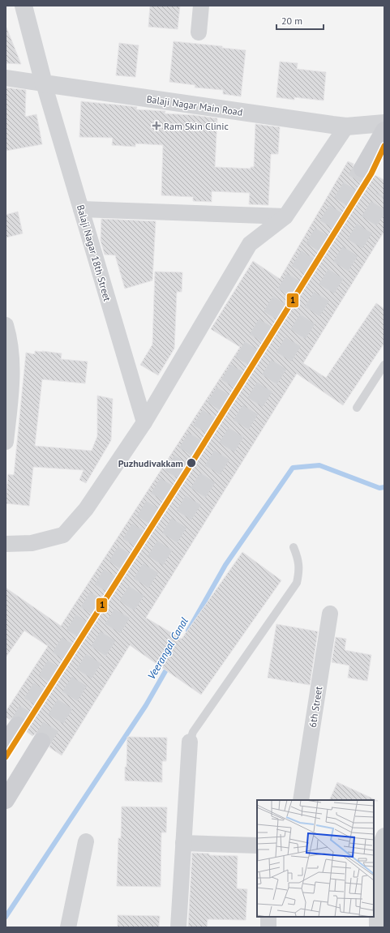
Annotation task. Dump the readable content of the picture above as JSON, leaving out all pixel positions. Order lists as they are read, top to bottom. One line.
{"streets":{"street":["Balaji Nagar Main Road","Balaji Nagar 18th Street","6th Street"]},"crossings":[["Balaji Nagar Main Road","Balaji Nagar 18th Street"]],"water":["Veerangal Canal"],"places":{"health":["Ram Skin Clinic"],"other":["Puzhudivakkam"]},"lines":["transit line 1"],"scale_bar":"20 m"}
